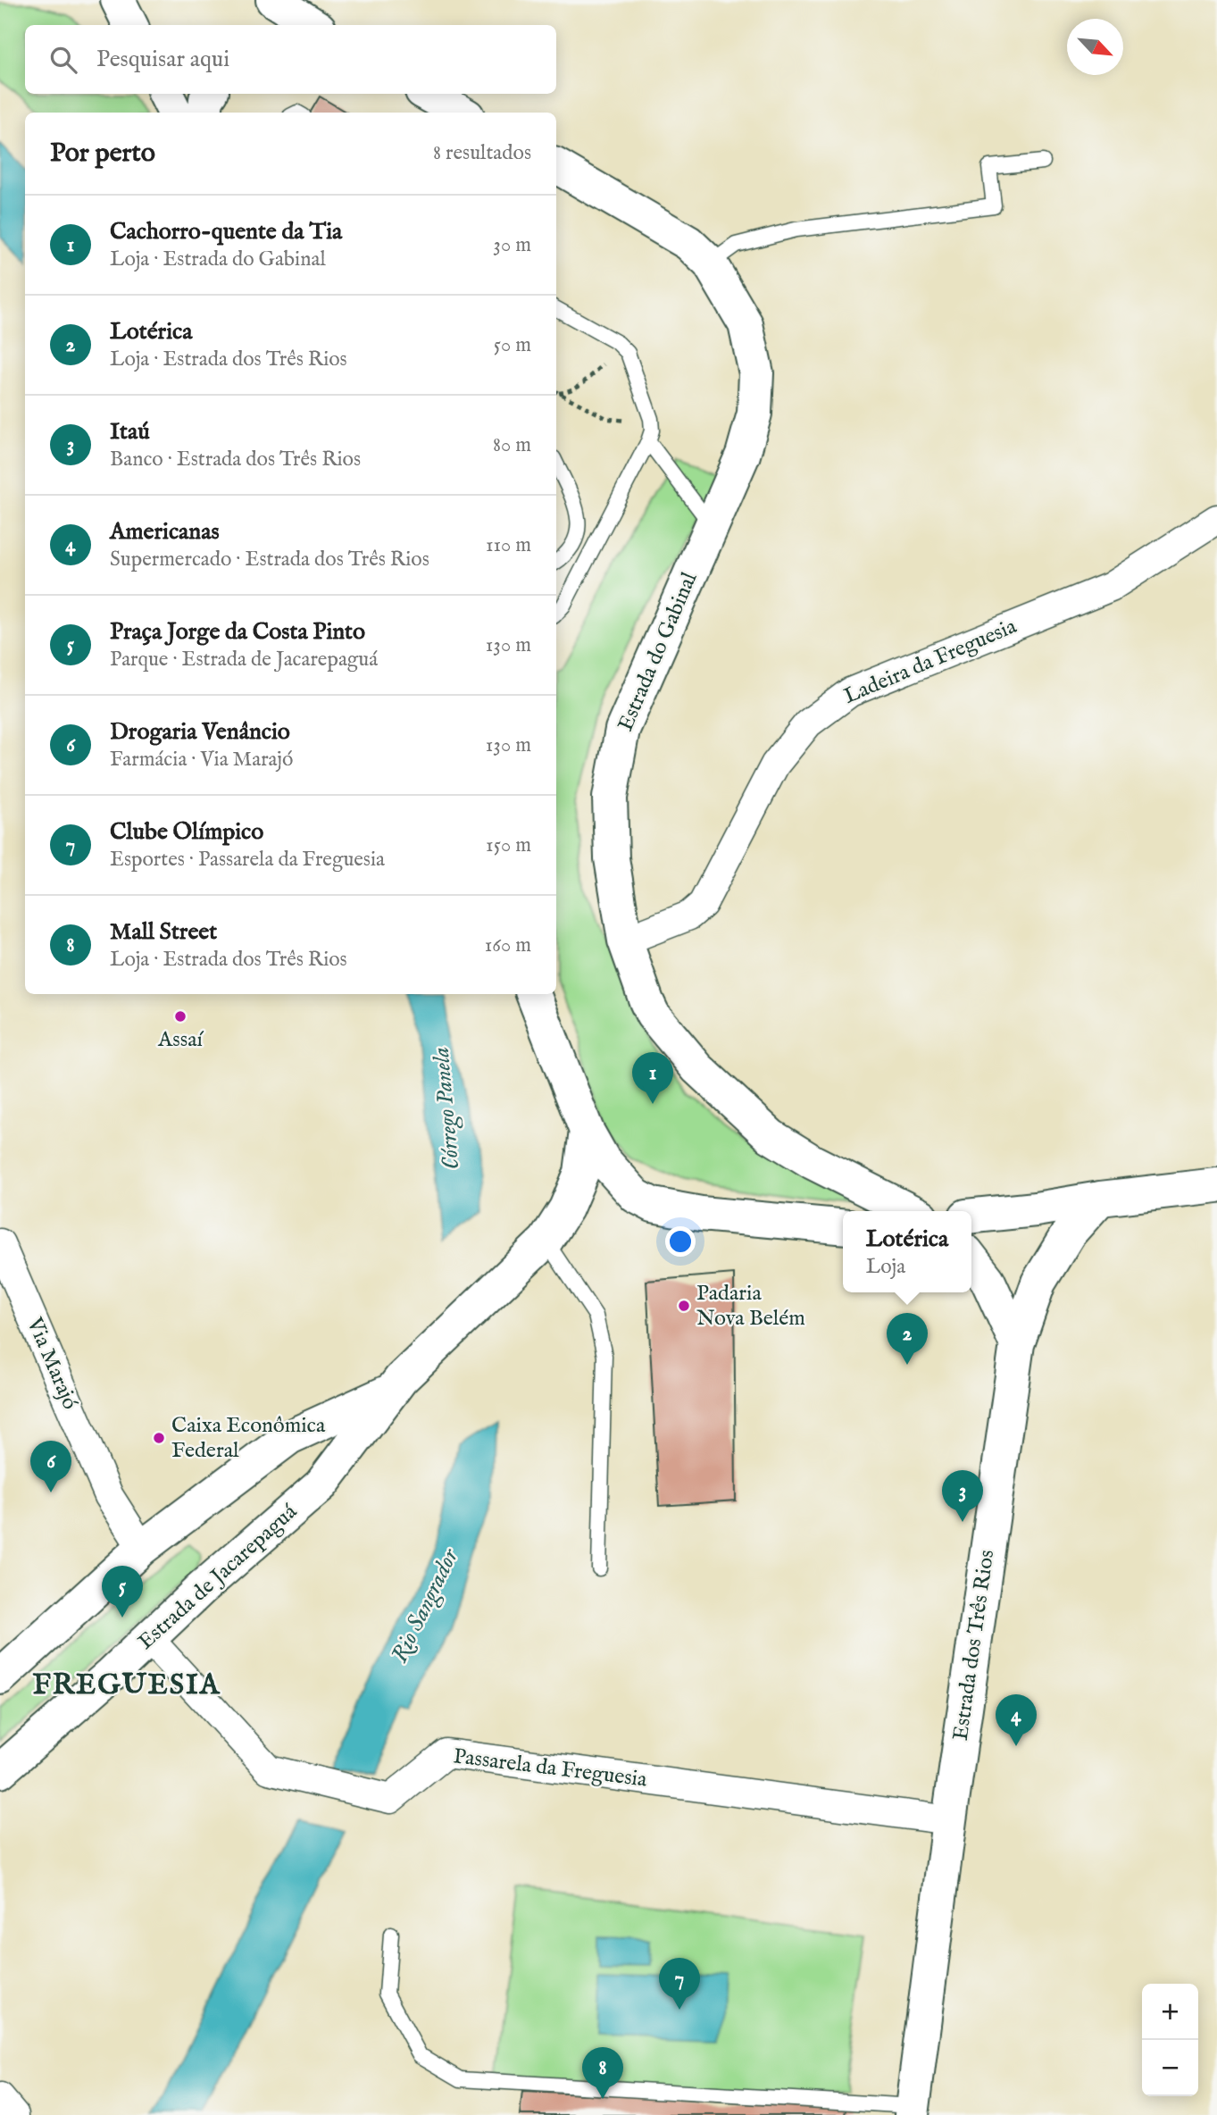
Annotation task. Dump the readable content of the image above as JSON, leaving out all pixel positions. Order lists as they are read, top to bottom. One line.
{"streets":{"main road":["Estrada do Gabinal","Estrada de Jacarepaguá","Estrada dos Três Rios"],"street":["Ladeira da Freguesia","Via Marajó","Passarela da Freguesia"]},"crossings":[["Estrada do Gabinal","Ladeira da Freguesia"],["Via Marajó","Estrada de Jacarepaguá"],["Estrada de Jacarepaguá","Passarela da Freguesia"],["Estrada dos Três Rios","Passarela da Freguesia"]],"districts":["FREGUESIA"],"water":["Córrego Panela","Rio Sangrador"],"places":["Assaí","Padaria Nova Belém","Caixa Econômica Federal"],"north":"bottom right","page":{"search":"Pesquisar aqui","heading":["Por perto","8 resultados"],"list":[{"mark":"1","name":"Cachorro-quente da Tia","note":"Loja · Estrada do Gabinal","value":"30 m"},{"mark":"2","name":"Lotérica","note":"Loja · Estrada dos Três Rios","value":"50 m"},{"mark":"3","name":"Itaú","note":"Banco · Estrada dos Três Rios","value":"80 m"},{"mark":"4","name":"Americanas","note":"Supermercado · Estrada dos Três Rios","value":"110 m"},{"mark":"5","name":"Praça Jorge da Costa Pinto","note":"Parque · Estrada de Jacarepaguá","value":"130 m"},{"mark":"6","name":"Drogaria Venâncio","note":"Farmácia · Via Marajó","value":"130 m"},{"mark":"7","name":"Clube Olímpico","note":"Esportes · Passarela da Freguesia","value":"150 m"},{"mark":"8","name":"Mall Street","note":"Loja · Estrada dos Três Rios","value":"160 m"}],"pins":["1","2","6","3","5","4","7","8"],"popup":["Lotérica","Loja"],"map_buttons":["+","−"]}}
